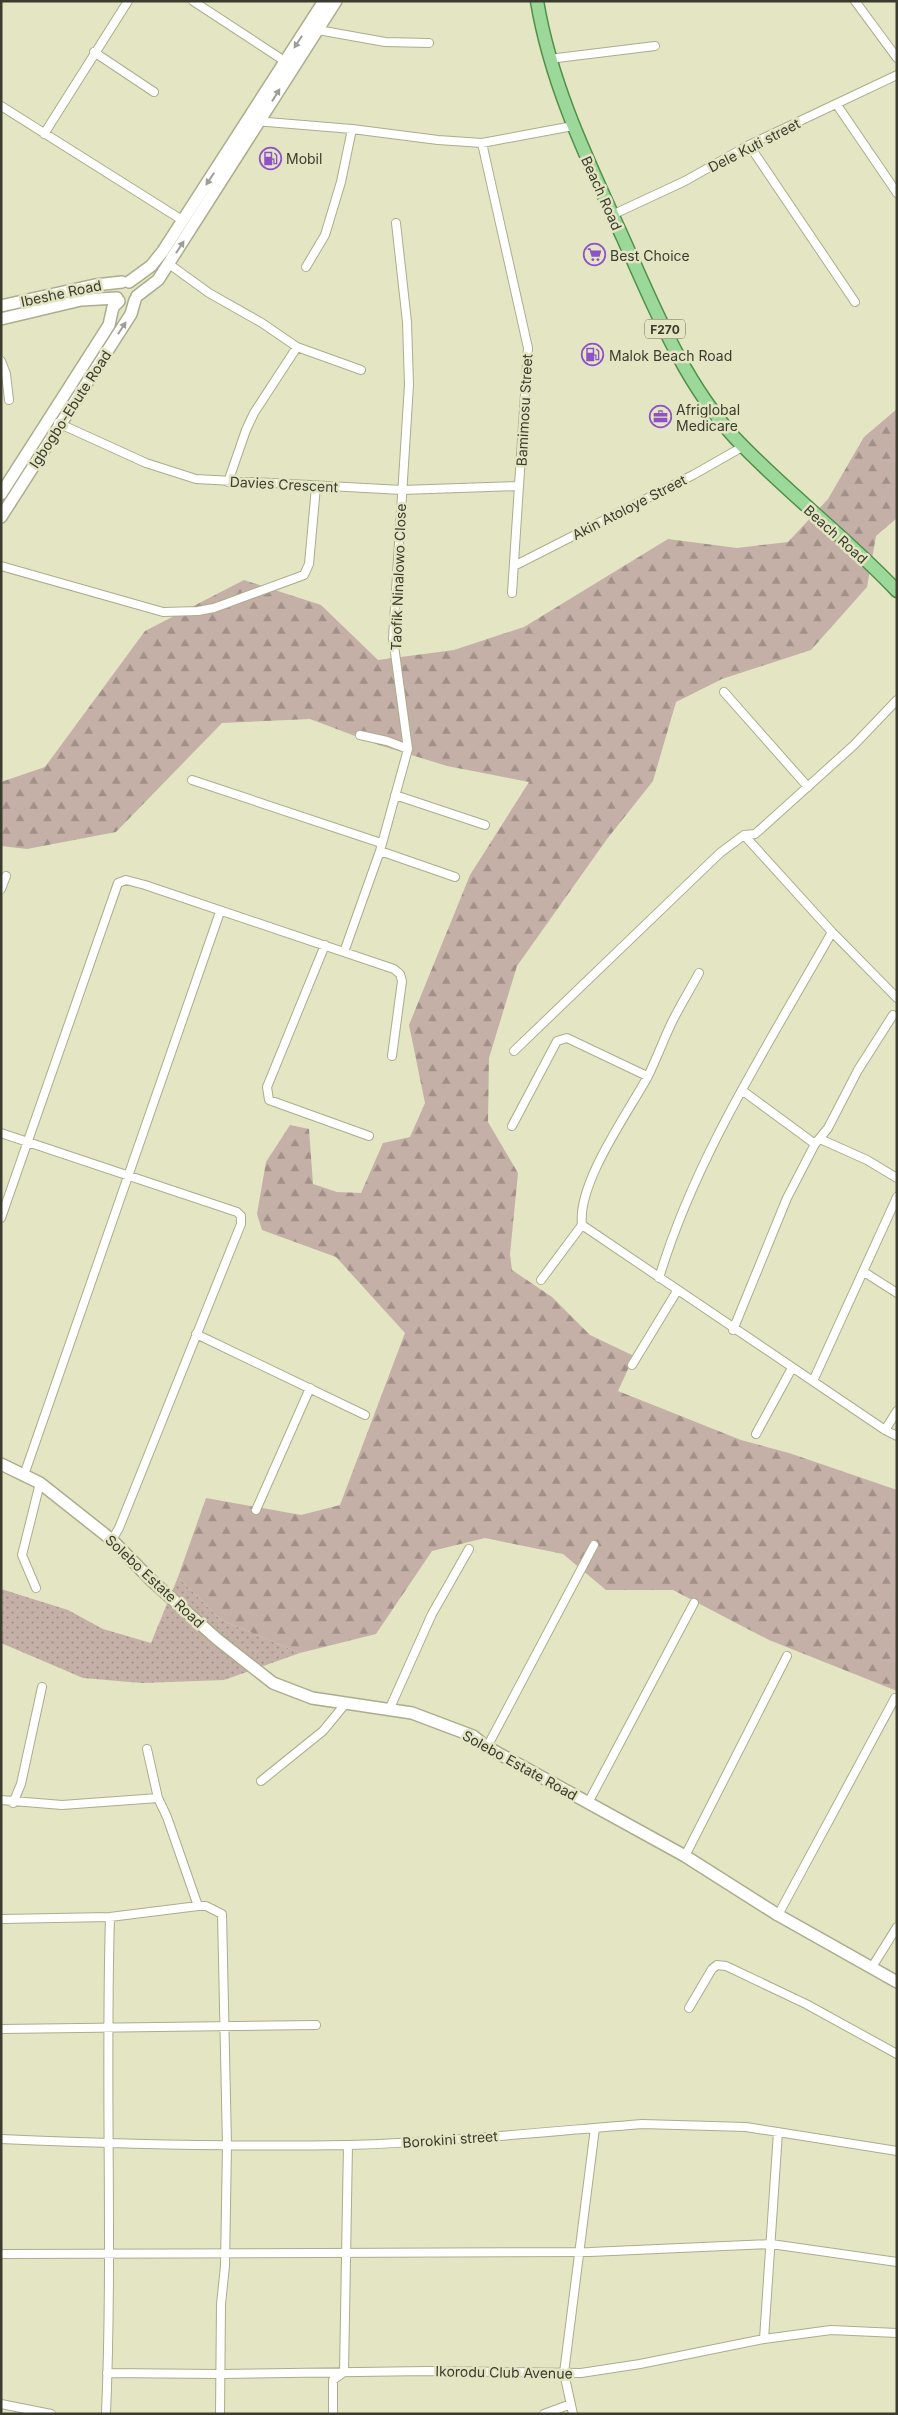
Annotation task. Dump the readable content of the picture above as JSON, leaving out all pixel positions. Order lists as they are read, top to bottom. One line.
{"streets":{"main road":["Beach Road","Ibeshe Road","F270","Igbogbo-Ebute Road","Solebo Estate Road"],"street":["Dele Kuti street","Bamimosu Street","Davies Crescent","Akin Atoloye Street","Taofik Ninalowo Close","Borokini street","Ikorodu Club Avenue"]},"crossings":[["Dele Kuti street","Beach Road"],["Beach Road","Akin Atoloye Street"],["Ibeshe Road","Igbogbo-Ebute Road"],["Igbogbo-Ebute Road","Davies Crescent"],["Bamimosu Street","Davies Crescent"],["Bamimosu Street","Akin Atoloye Street"],["Davies Crescent","Taofik Ninalowo Close"]],"places":{"fuel station":["Mobil","Malok Beach Road"],"supermarket":["Best Choice"],"office":["Afriglobal Medicare"]}}
